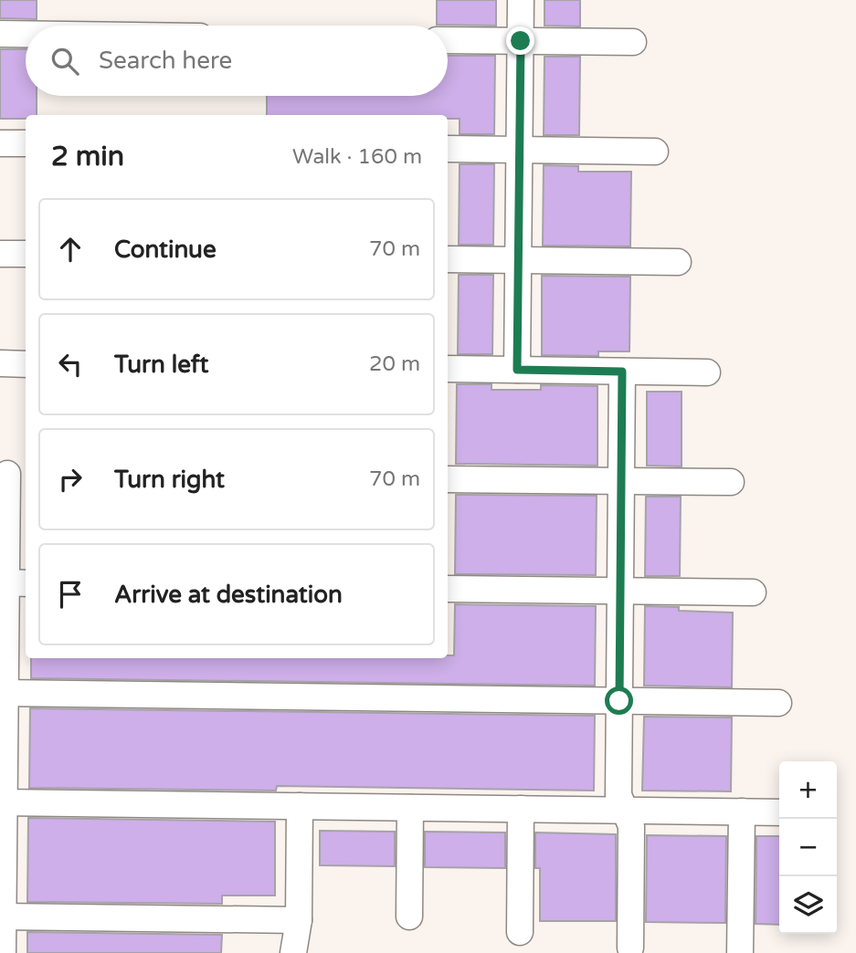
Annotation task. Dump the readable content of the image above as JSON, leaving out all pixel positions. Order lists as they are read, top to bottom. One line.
{"page":{"search":"Search here","heading":["2 min","Walk · 160 m"],"list":[["Continue","70 m"],["Turn left","20 m"],["Turn right","70 m"],"Arrive at destination"],"map_buttons":["+","−"]}}
